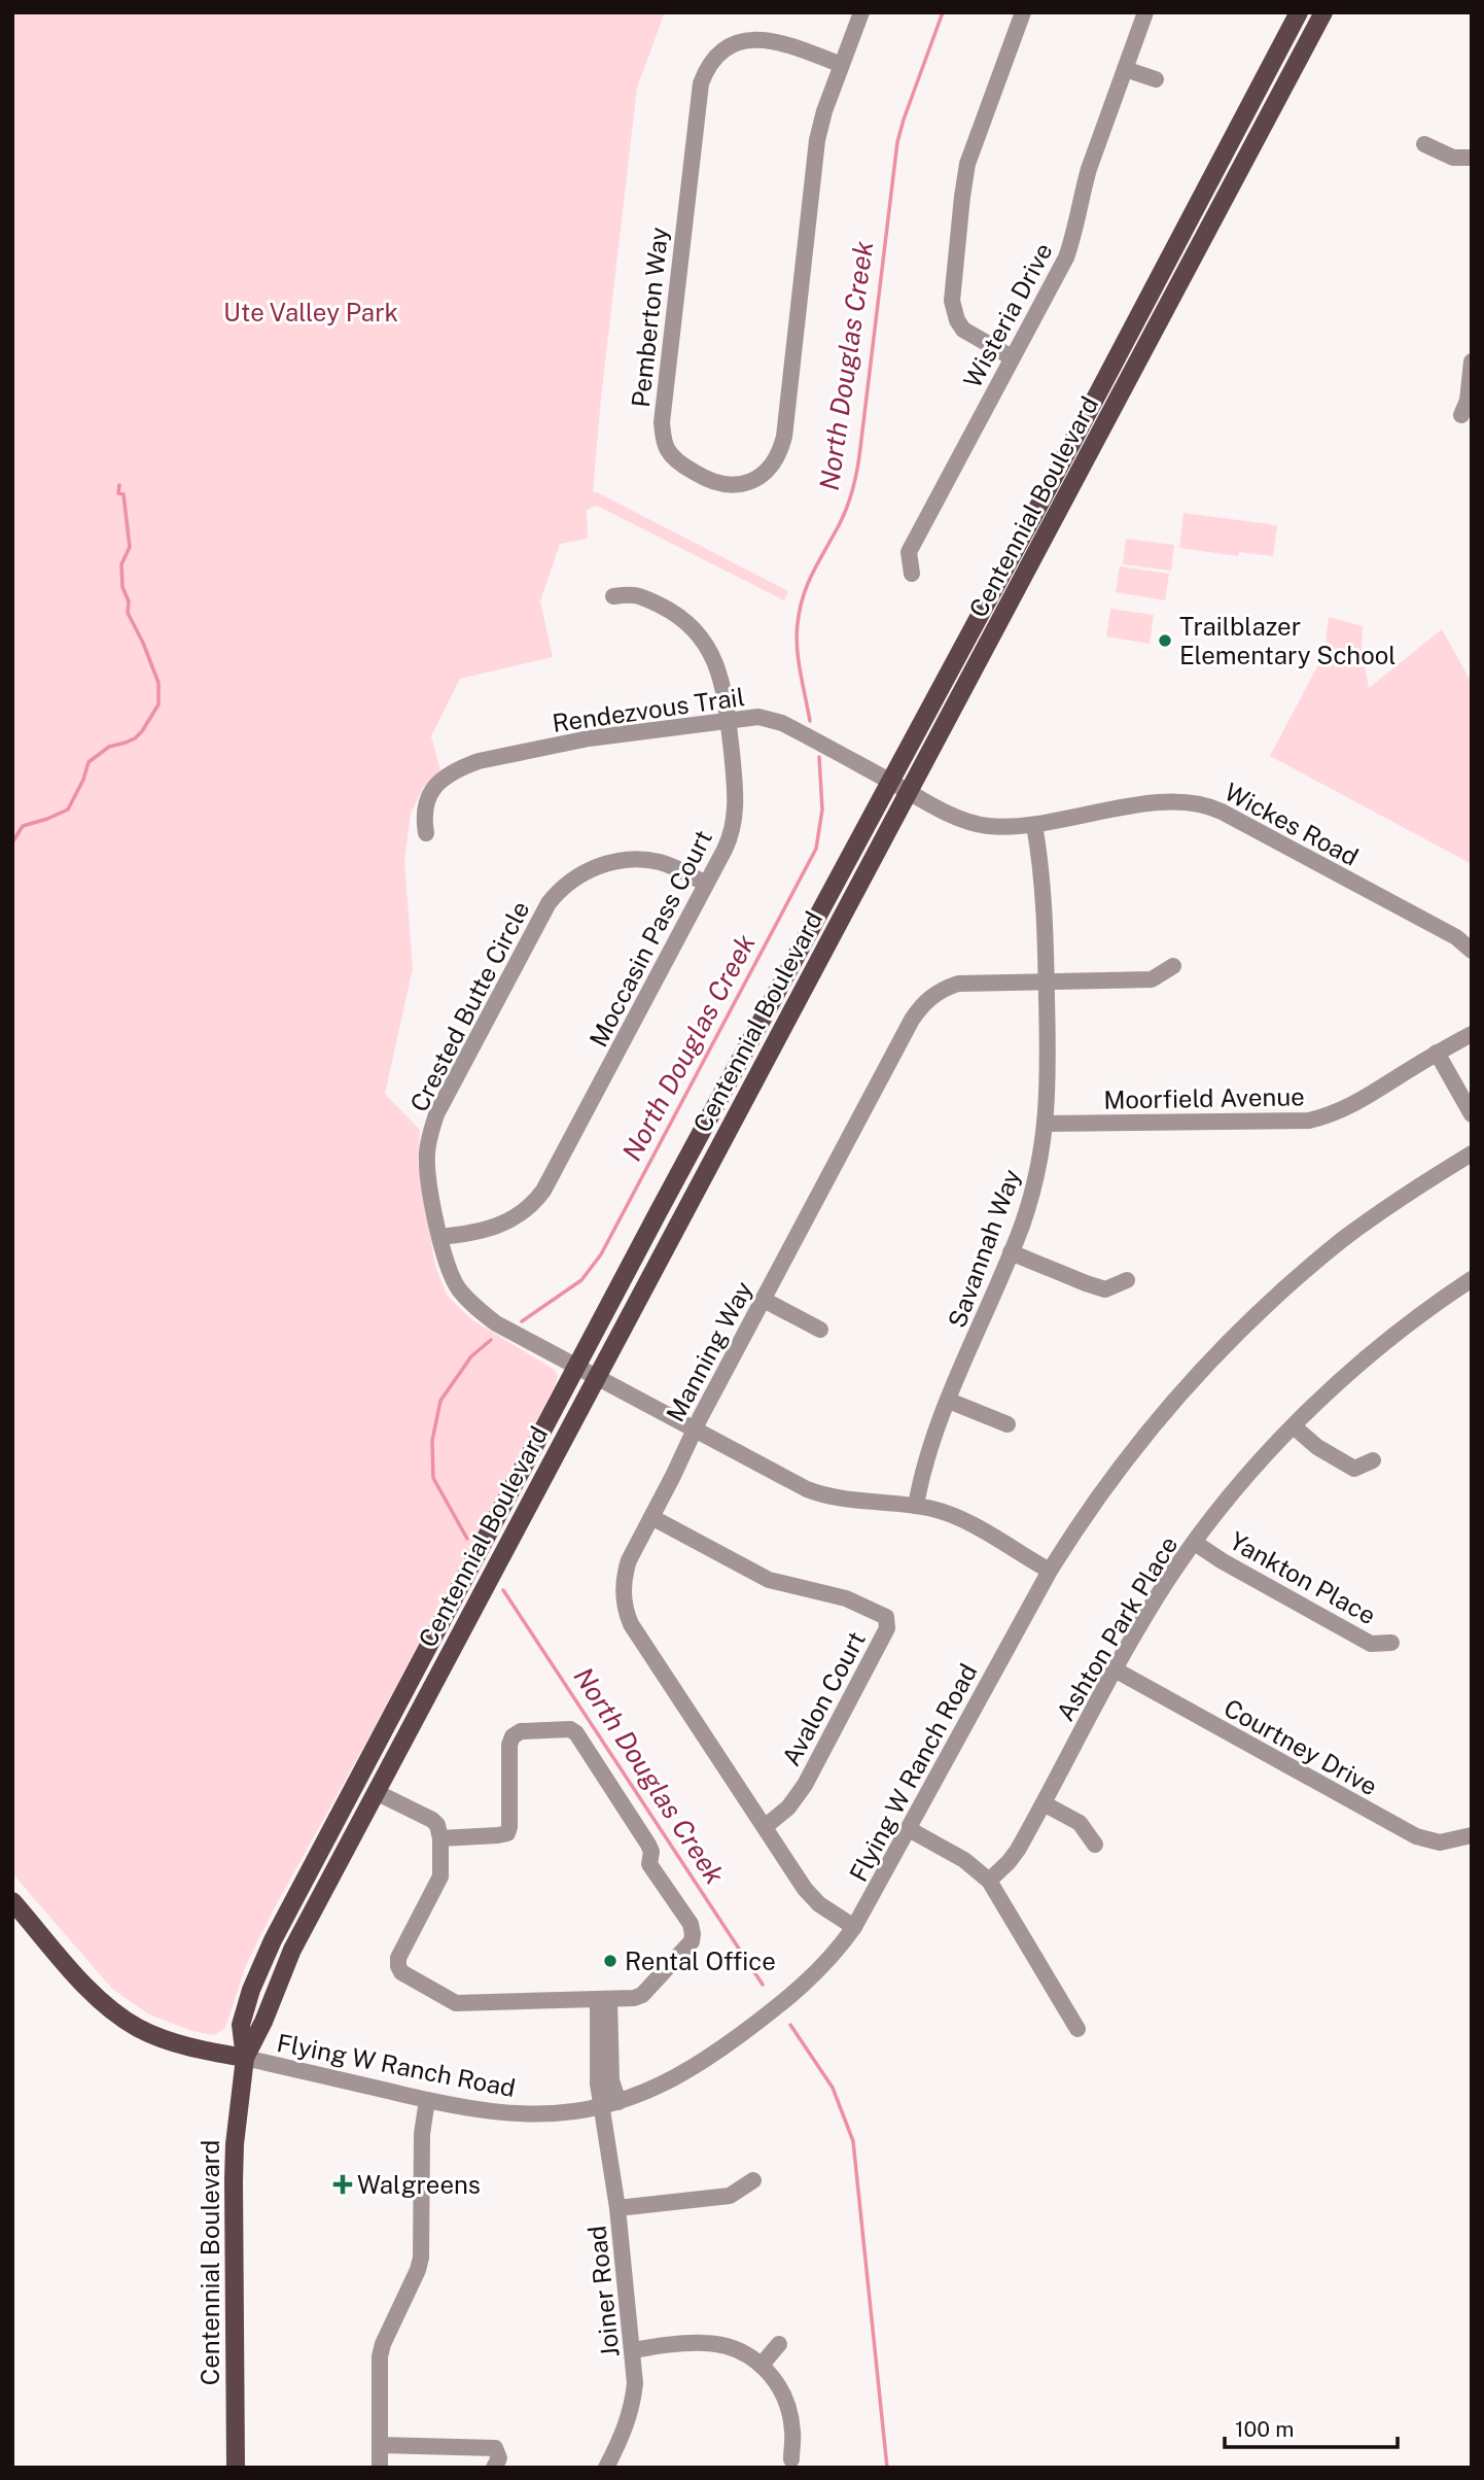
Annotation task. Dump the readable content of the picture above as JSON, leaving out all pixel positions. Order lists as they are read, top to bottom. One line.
{"streets":{"main road":["Centennial Boulevard"],"street":["Wisteria Drive","Pemberton Way","Rendezvous Trail","Wickes Road","Moccasin Pass Court","Crested Butte Circle","Moorfield Avenue","Savannah Way","Manning Way","Yankton Place","Ashton Park Place","Avalon Court","Courtney Drive","Flying W Ranch Road","Joiner Road"]},"crossings":[["Centennial Boulevard","Rendezvous Trail"],["Centennial Boulevard","Wickes Road"],["Centennial Boulevard","Crested Butte Circle"],["Centennial Boulevard","Flying W Ranch Road"],["Rendezvous Trail","Wickes Road"],["Rendezvous Trail","Moccasin Pass Court"],["Wickes Road","Savannah Way"],["Moccasin Pass Court","Crested Butte Circle"],["Crested Butte Circle","Savannah Way"],["Crested Butte Circle","Manning Way"],["Crested Butte Circle","Flying W Ranch Road"],["Moorfield Avenue","Savannah Way"],["Savannah Way","Manning Way"],["Manning Way","Avalon Court"],["Manning Way","Flying W Ranch Road"],["Yankton Place","Ashton Park Place"],["Ashton Park Place","Courtney Drive"],["Flying W Ranch Road","Joiner Road"]],"water":["North Douglas Creek"],"parks":["Ute Valley Park"],"places":{"other":["Trailblazer Elementary School","Rental Office"],"health":["Walgreens"]},"scale_bar":"100 m"}
